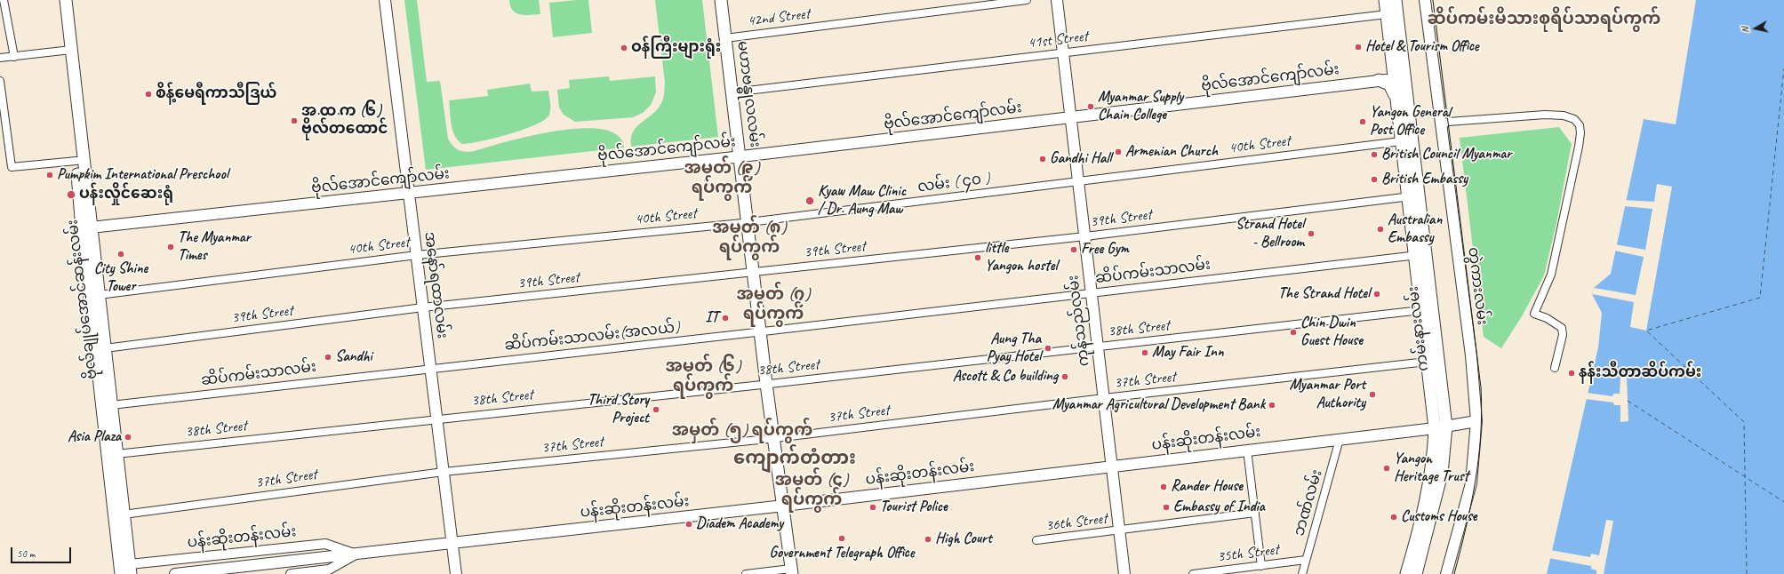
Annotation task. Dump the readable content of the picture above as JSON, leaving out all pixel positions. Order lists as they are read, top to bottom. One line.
{"streets":{"main road":["ဗိုလ်အောင်ကျော်လမ်း","မဟာဗန္ဓုလလမ်း","အနော်ရထာလမ်း","တွဲကားလမ်း","ဗိုလ်ချုပ်အောင်ဆန်းလမ်း","ကုန်သည်လမ်း","ကမ်းနားလမ်း","ပန်းဆိုးတန်းလမ်း"],"street":["42nd Street","41st Street","40th Street","လမ်း ( ၄၀ )","39th Street","ဆိပ်ကမ်းသာလမ်း","38th Street","ဆိပ်ကမ်းသာလမ်း(အလယ်)","37th Street","ဘဏ်လမ်း","36th Street","35th Street"]},"crossings":[["42nd Street","မဟာဗန္ဓုလလမ်း"],["41st Street","မဟာဗန္ဓုလလမ်း"],["41st Street","ကုန်သည်လမ်း"],["41st Street","ကမ်းနားလမ်း"],["ဗိုလ်အောင်ကျော်လမ်း","မဟာဗန္ဓုလလမ်း"],["ဗိုလ်အောင်ကျော်လမ်း","အနော်ရထာလမ်း"],["ဗိုလ်အောင်ကျော်လမ်း","ဗိုလ်ချုပ်အောင်ဆန်းလမ်း"],["ဗိုလ်အောင်ကျော်လမ်း","ကုန်သည်လမ်း"],["ဗိုလ်အောင်ကျော်လမ်း","ကမ်းနားလမ်း"],["မဟာဗန္ဓုလလမ်း","40th Street"],["မဟာဗန္ဓုလလမ်း","လမ်း ( ၄၀ )"],["မဟာဗန္ဓုလလမ်း","39th Street"],["မဟာဗန္ဓုလလမ်း","ဆိပ်ကမ်းသာလမ်း"],["မဟာဗန္ဓုလလမ်း","38th Street"],["မဟာဗန္ဓုလလမ်း","ဆိပ်ကမ်းသာလမ်း(အလယ်)"],["မဟာဗန္ဓုလလမ်း","37th Street"],["မဟာဗန္ဓုလလမ်း","ပန်းဆိုးတန်းလမ်း"],["40th Street","လမ်း ( ၄၀ )"],["40th Street","အနော်ရထာလမ်း"],["40th Street","ဗိုလ်ချုပ်အောင်ဆန်းလမ်း"],["40th Street","ကုန်သည်လမ်း"],["40th Street","ကမ်းနားလမ်း"],["လမ်း ( ၄၀ )","ကုန်သည်လမ်း"],["39th Street","အနော်ရထာလမ်း"],["39th Street","ဗိုလ်ချုပ်အောင်ဆန်းလမ်း"],["39th Street","ကုန်သည်လမ်း"],["39th Street","ကမ်းနားလမ်း"],["ဆိပ်ကမ်းသာလမ်း","အနော်ရထာလမ်း"],["ဆိပ်ကမ်းသာလမ်း","ဗိုလ်ချုပ်အောင်ဆန်းလမ်း"],["ဆိပ်ကမ်းသာလမ်း","ကုန်သည်လမ်း"],["ဆိပ်ကမ်းသာလမ်း","ကမ်းနားလမ်း"],["ဆိပ်ကမ်းသာလမ်း","ဆိပ်ကမ်းသာလမ်း(အလယ်)"],["အနော်ရထာလမ်း","38th Street"],["အနော်ရထာလမ်း","ဆိပ်ကမ်းသာလမ်း(အလယ်)"],["အနော်ရထာလမ်း","37th Street"],["အနော်ရထာလမ်း","ပန်းဆိုးတန်းလမ်း"],["တွဲကားလမ်း","ပန်းဆိုးတန်းလမ်း"],["ဗိုလ်ချုပ်အောင်ဆန်းလမ်း","38th Street"],["ဗိုလ်ချုပ်အောင်ဆန်းလမ်း","37th Street"],["ဗိုလ်ချုပ်အောင်ဆန်းလမ်း","ပန်းဆိုးတန်းလမ်း"],["ကုန်သည်လမ်း","38th Street"],["ကုန်သည်လမ်း","37th Street"],["ကုန်သည်လမ်း","ပန်းဆိုးတန်းလမ်း"],["ကုန်သည်လမ်း","36th Street"],["38th Street","ကမ်းနားလမ်း"],["ကမ်းနားလမ်း","37th Street"],["ကမ်းနားလမ်း","ပန်းဆိုးတန်းလမ်း"],["ပန်းဆိုးတန်းလမ်း","ဘဏ်လမ်း"],["ဘဏ်လမ်း","35th Street"]],"districts":["ဆိပ်ကမ်းမိသားစုရိပ်သာရပ်ကွက်","အမှတ် (၉) ရပ်ကွက်","အမှတ် (၈) ရပ်ကွက်","အမှတ် (၇) ရပ်ကွက်","အမှတ် (၆) ရပ်ကွက်","အမှတ် (၅) ရပ်ကွက်","ကျောက်တံတား","အမှတ် (၄) ရပ်ကွက်"],"places":["Hotel & Tourism Office","ဝန်ကြီးများရုံး","စိန့်မေရီကာသီဒြယ်","Myanmar Supply Chain College","အ.ထ.က (၆) ဗိုလ်တထောင်","Yangon General Post Office","Armenian Church","British Council Myanmar","Gandhi Hall","Pumpkim International Preschool","British Embassy","ပန်းလှိုင်ဆေးရုံ","Kyaw Maw Clinic / Dr. Aung Maw","Australian Embassy","Strand Hotel - Bellroom","The Myanmar Times","Free Gym","City Shine Tower","little Yangon hostel","The Strand Hotel","IT","Chin Dwin Guest House","Aung Tha Pyay Hotel","May Fair Inn","Sandhi","နန်းသီတာဆိပ်ကမ်း","Ascott & Co building","Myanmar Port Authority","Myanmar Agricultural Development Bank","Third Story Project","Asia Plaza","Yangon Heritage Trust","Rander House","Tourist Police","Embassy of India","Customs House","Diadem Academy","Government Telegraph Office","High Court"],"scale_bar":"50 m","north":"left"}
